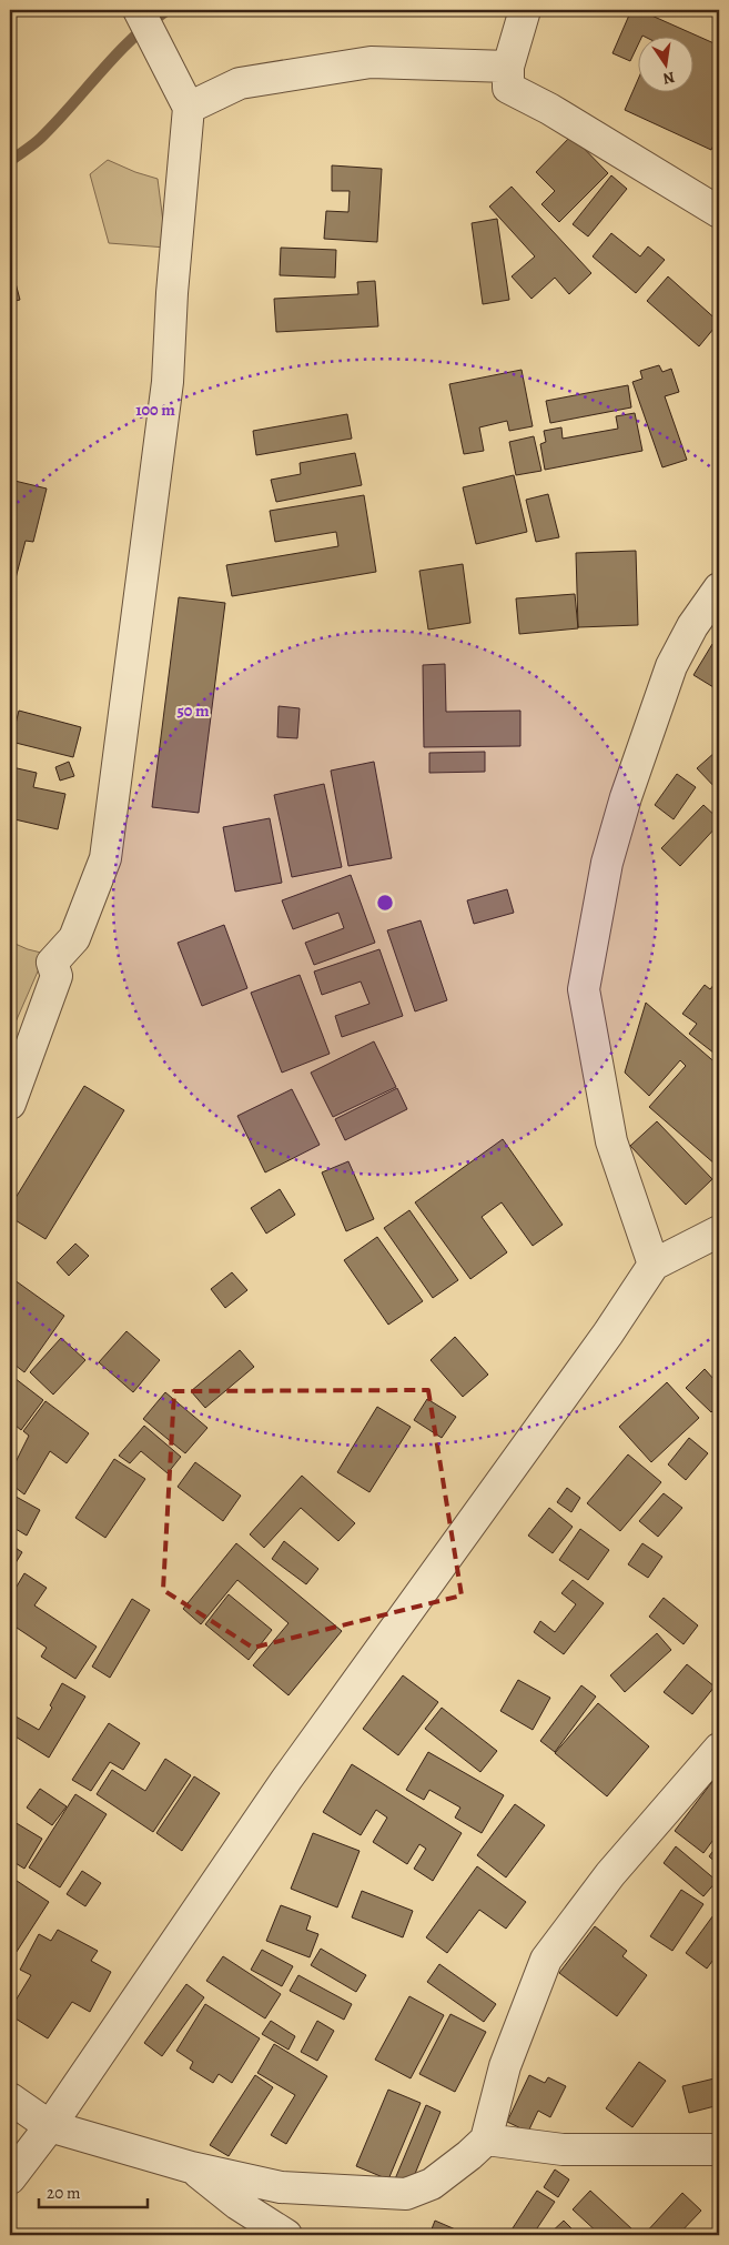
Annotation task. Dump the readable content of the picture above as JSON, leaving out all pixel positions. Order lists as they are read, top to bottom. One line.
{"scale_bar":"20 m","north":"bottom","rings":["100 m","50 m"]}
